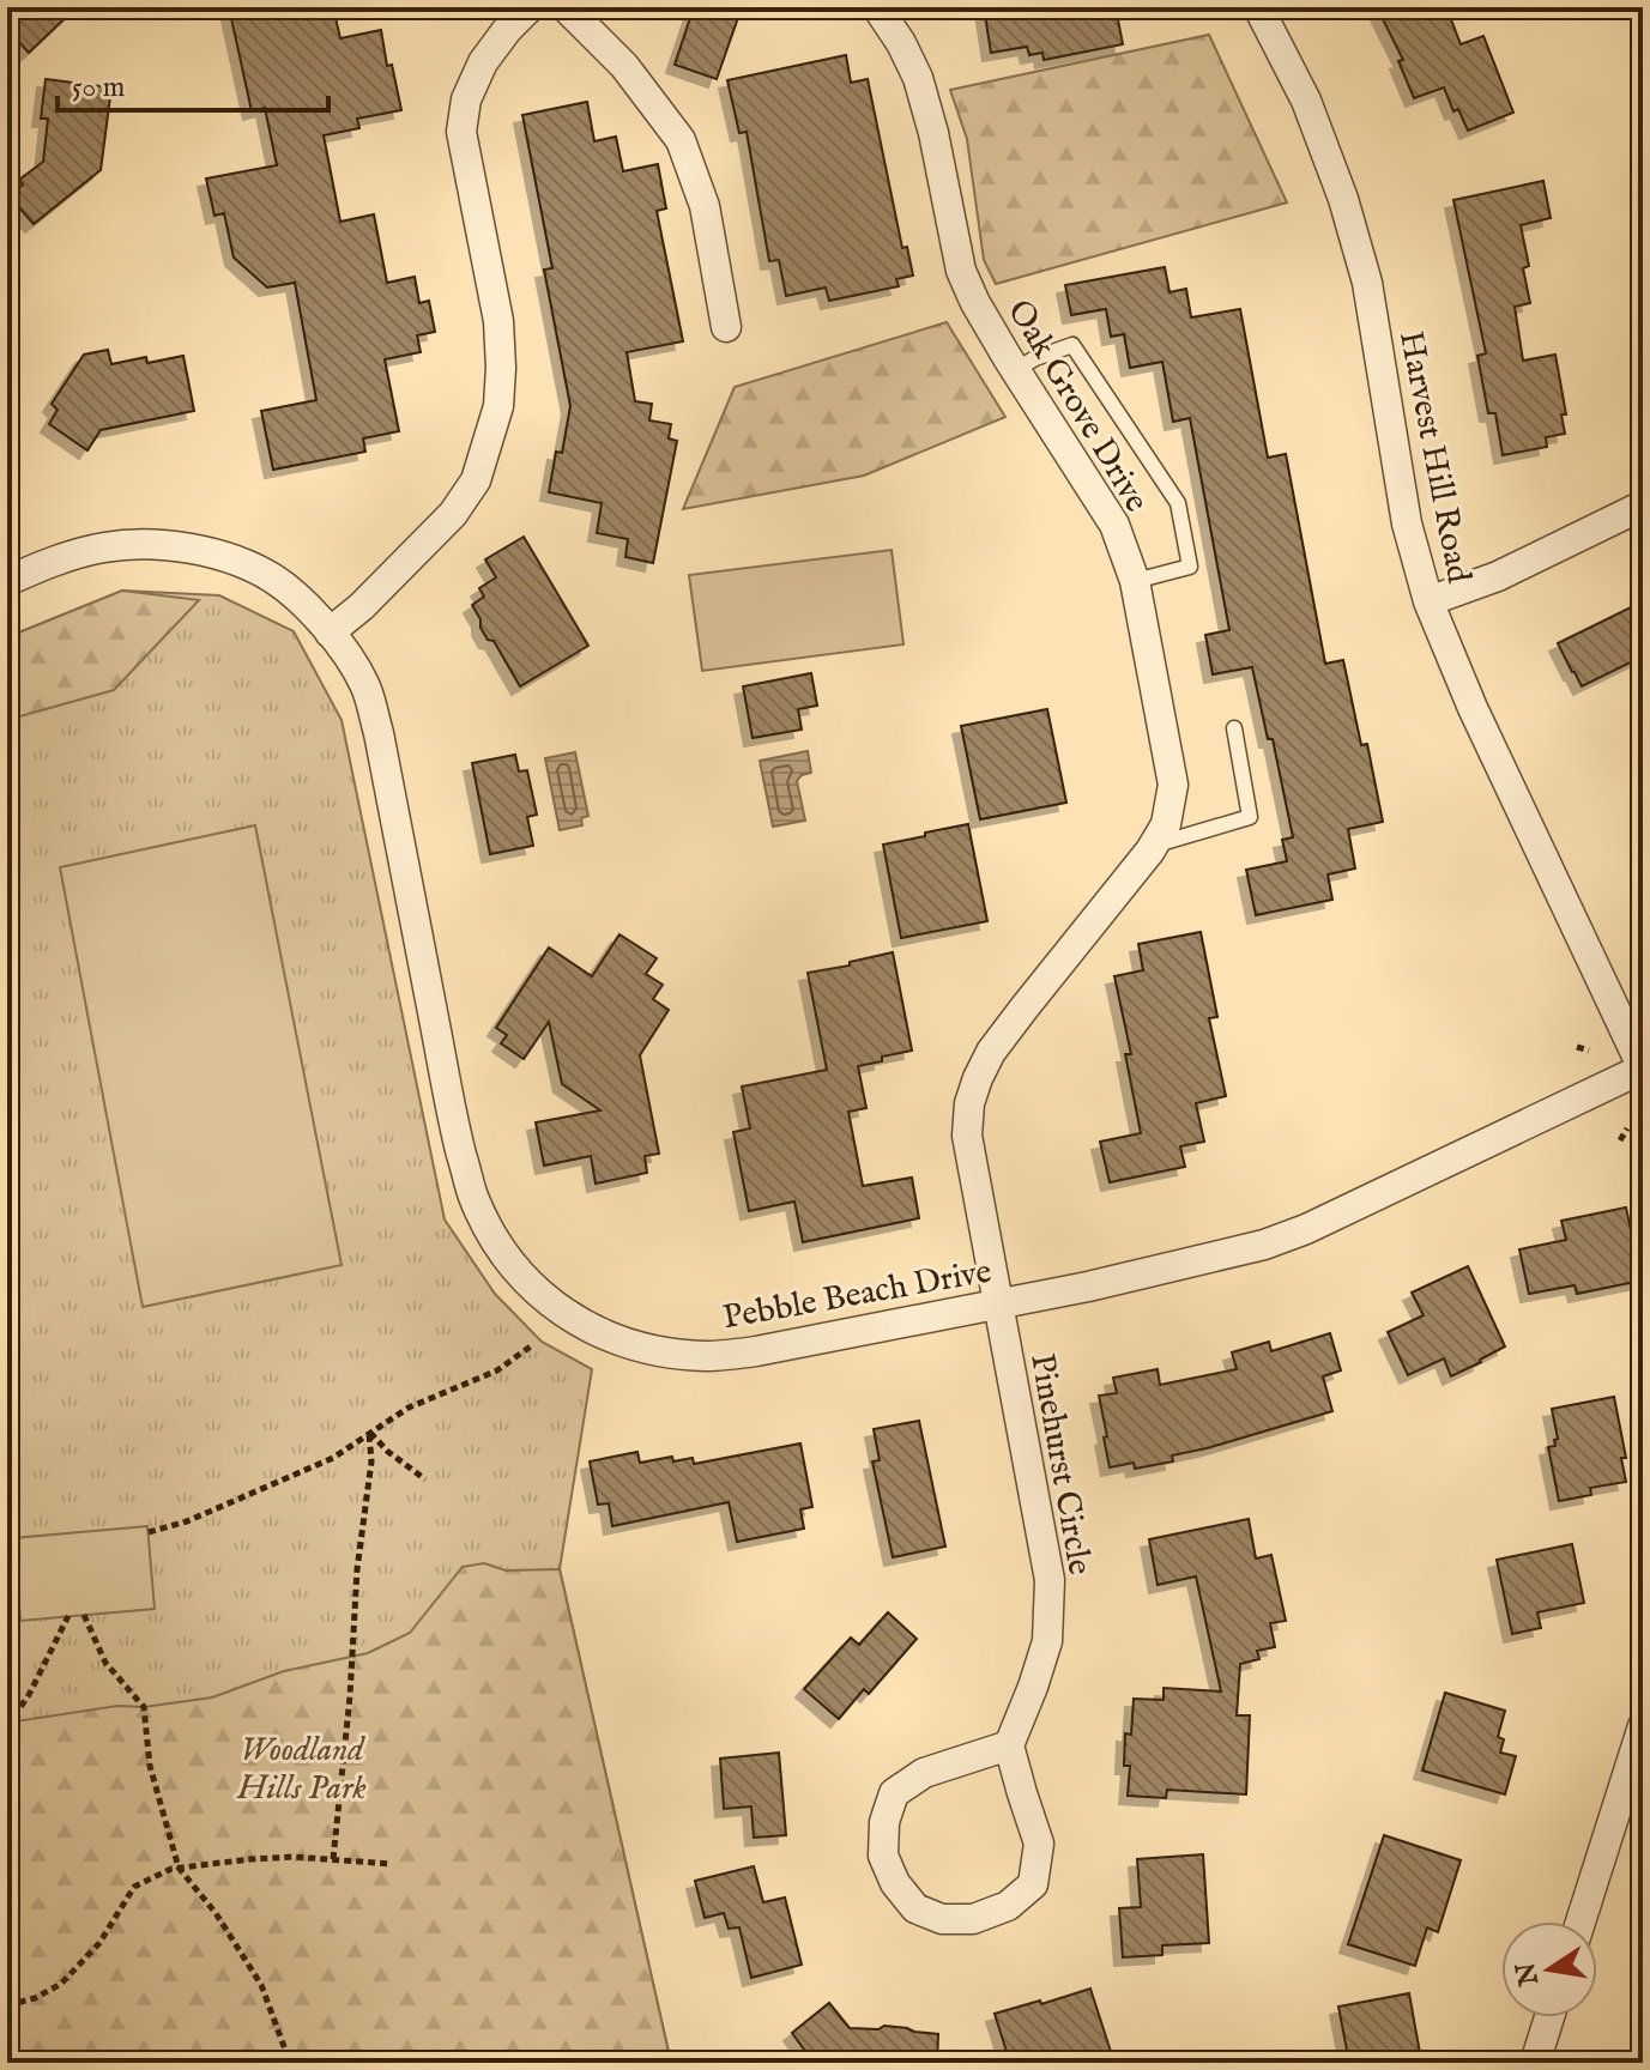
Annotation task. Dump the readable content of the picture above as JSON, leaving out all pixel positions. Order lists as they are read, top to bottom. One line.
{"streets":{"street":["Oak Grove Drive","Harvest Hill Road","Pebble Beach Drive","Pinehurst Circle"]},"crossings":[["Oak Grove Drive","Pebble Beach Drive"],["Oak Grove Drive","Pinehurst Circle"],["Harvest Hill Road","Pebble Beach Drive"],["Pebble Beach Drive","Pinehurst Circle"]],"parks":["Woodland Hills Park"],"scale_bar":"50 m","north":"left"}
